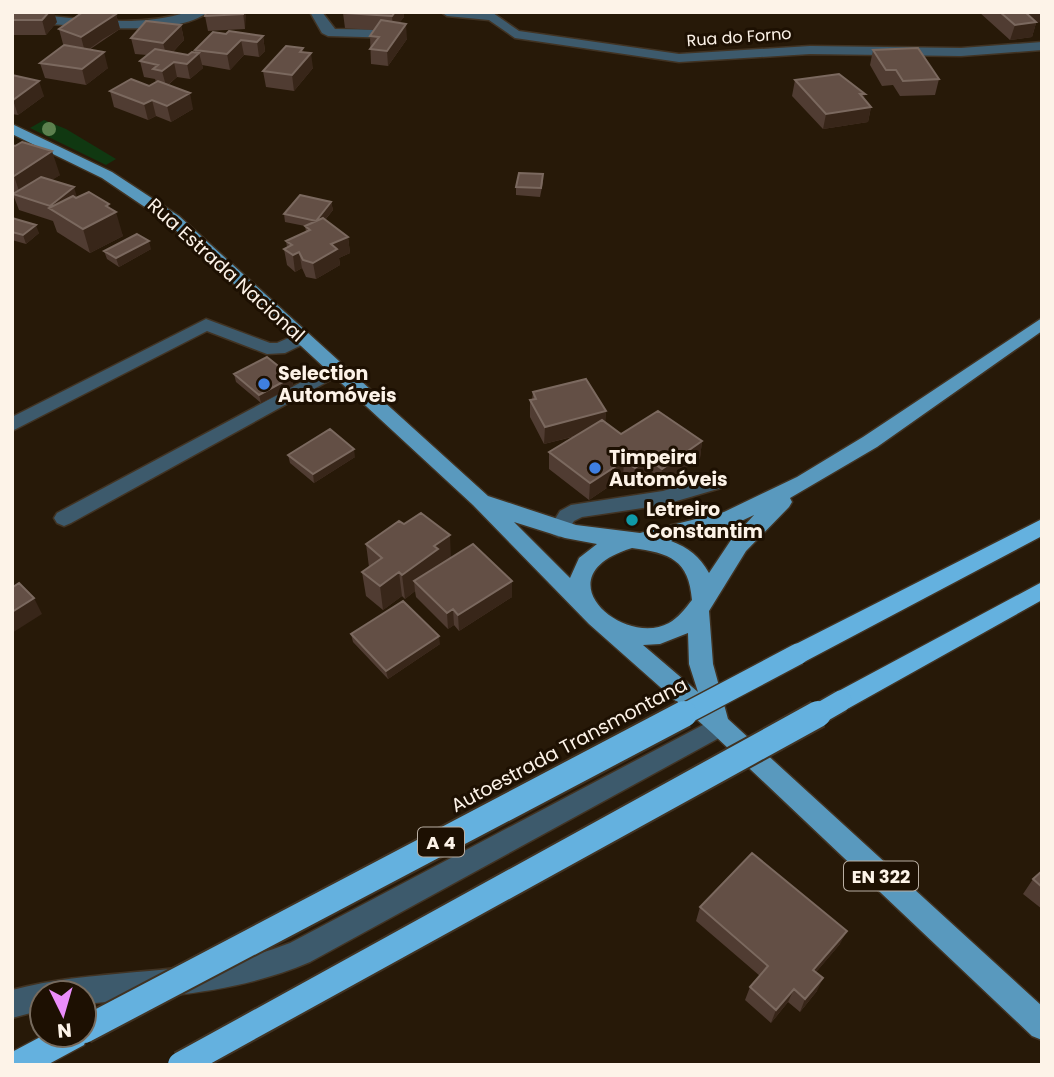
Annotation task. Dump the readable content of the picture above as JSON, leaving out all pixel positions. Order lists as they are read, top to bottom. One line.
{"streets":{"highway":["Autoestrada Transmontana","A 4"],"main road":["Rua Estrada Nacional","EN 322"],"street":["Rua do Forno"]},"crossings":[["Rua Estrada Nacional","EN 322"]],"places":["Selection Automóveis","Timpeira Automóveis","Letreiro Constantim"],"north":"bottom"}
